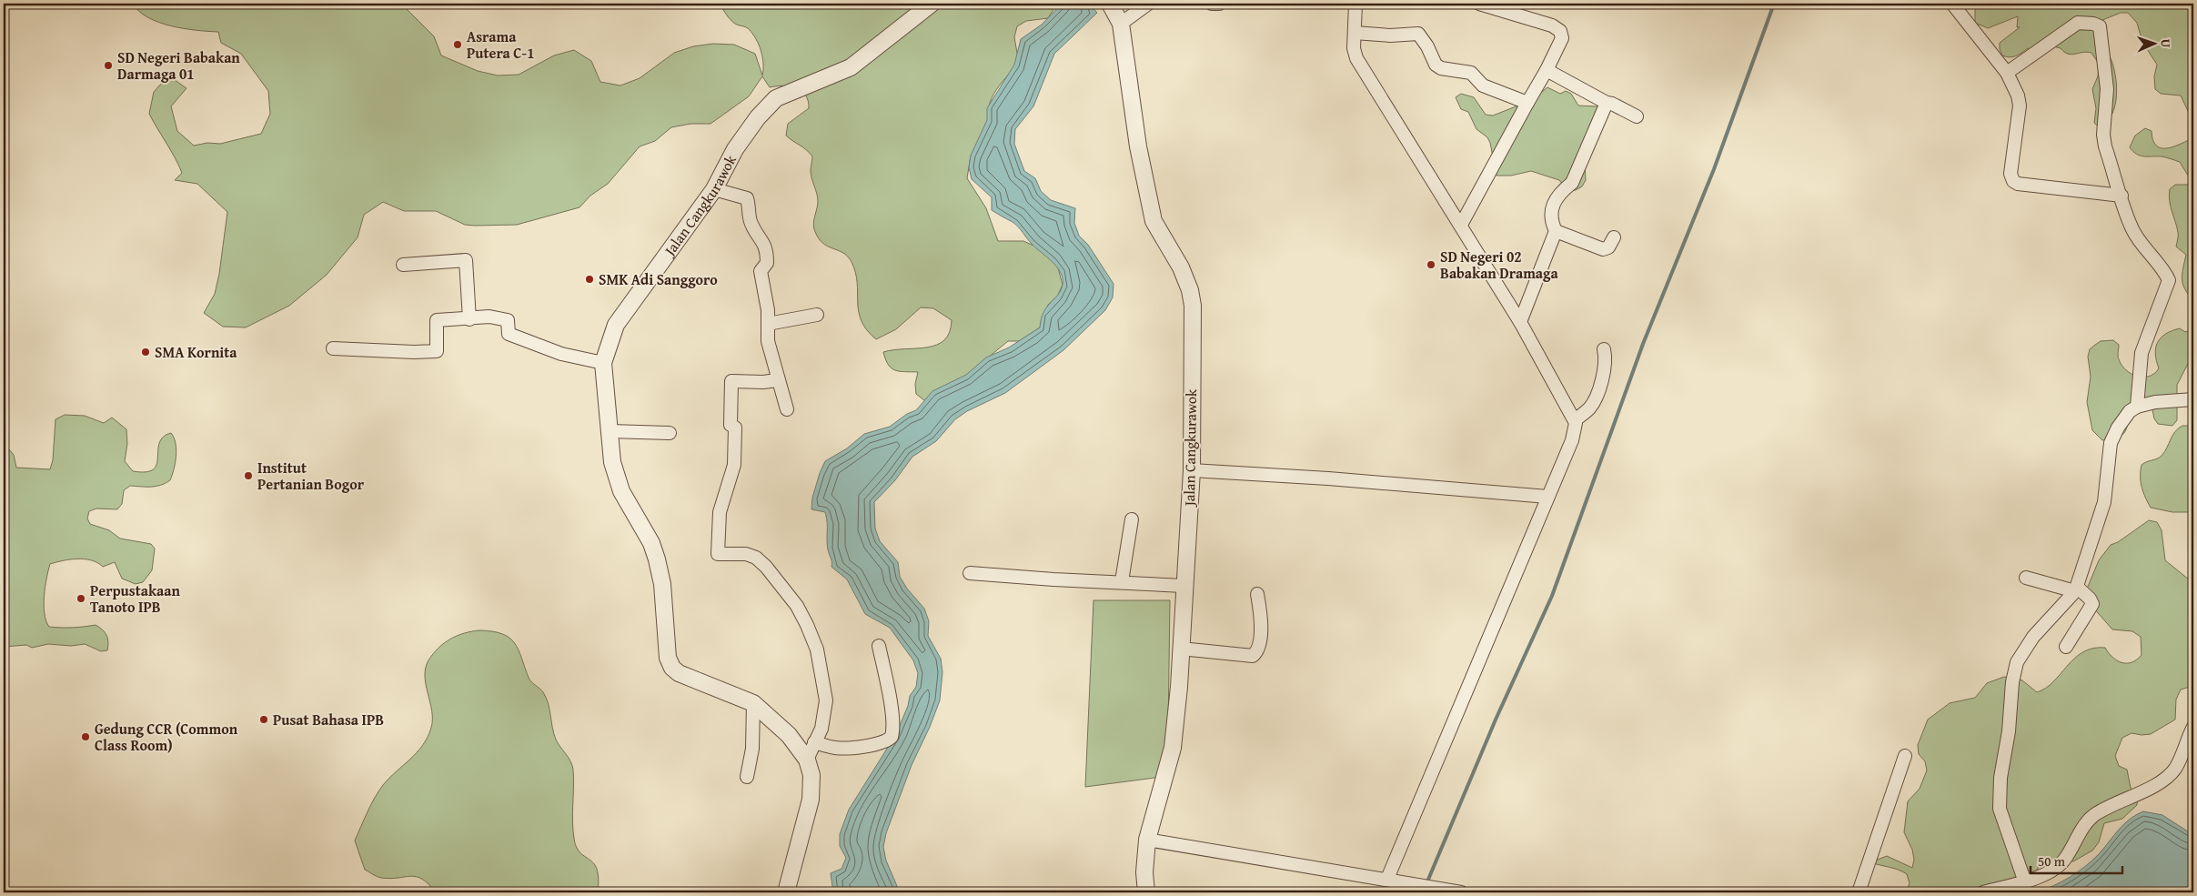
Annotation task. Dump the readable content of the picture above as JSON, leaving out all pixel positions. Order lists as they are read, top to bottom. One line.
{"streets":{"street":["Jalan Cangkurawok"]},"places":["Asrama Putera C-1","SD Negeri Babakan Darmaga 01","SD Negeri 02 Babakan Dramaga","SMK Adi Sanggoro","SMA Kornita","Institut Pertanian Bogor","Perpustakaan Tanoto IPB","Pusat Bahasa IPB","Gedung CCR (Common Class Room)"],"scale_bar":"50 m","north":"right"}
